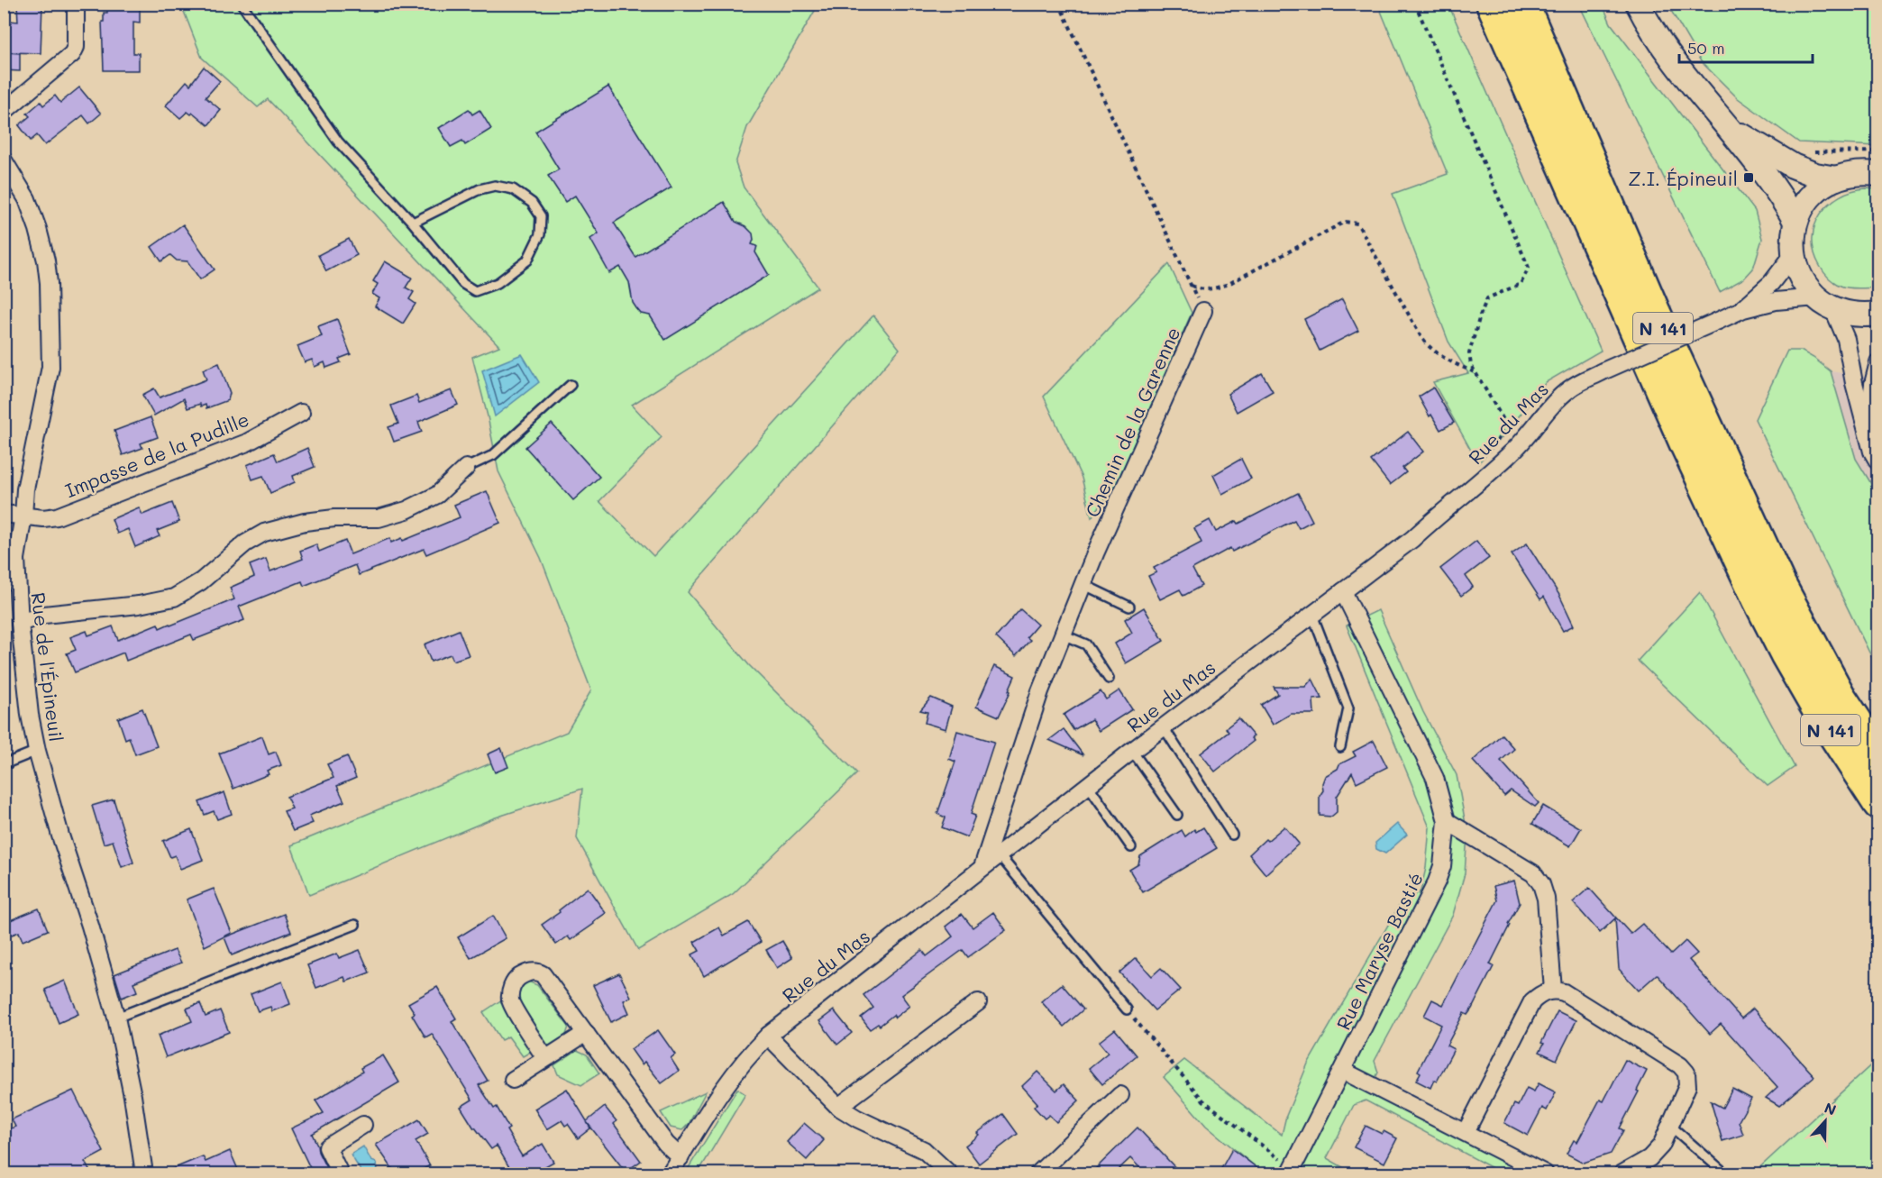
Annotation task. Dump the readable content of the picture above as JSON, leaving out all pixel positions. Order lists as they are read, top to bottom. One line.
{"streets":{"highway":["N 141"],"street":["Chemin de la Garenne","Rue du Mas","Impasse de la Pudille","Rue de l'Épineuil","Rue Maryse Bastié"]},"crossings":[["Chemin de la Garenne","Rue du Mas"],["Rue du Mas","Rue Maryse Bastié"],["Impasse de la Pudille","Rue de l'Épineuil"]],"places":{"transit":["Z.I. Épineuil"]},"scale_bar":"50 m","north":"top"}
